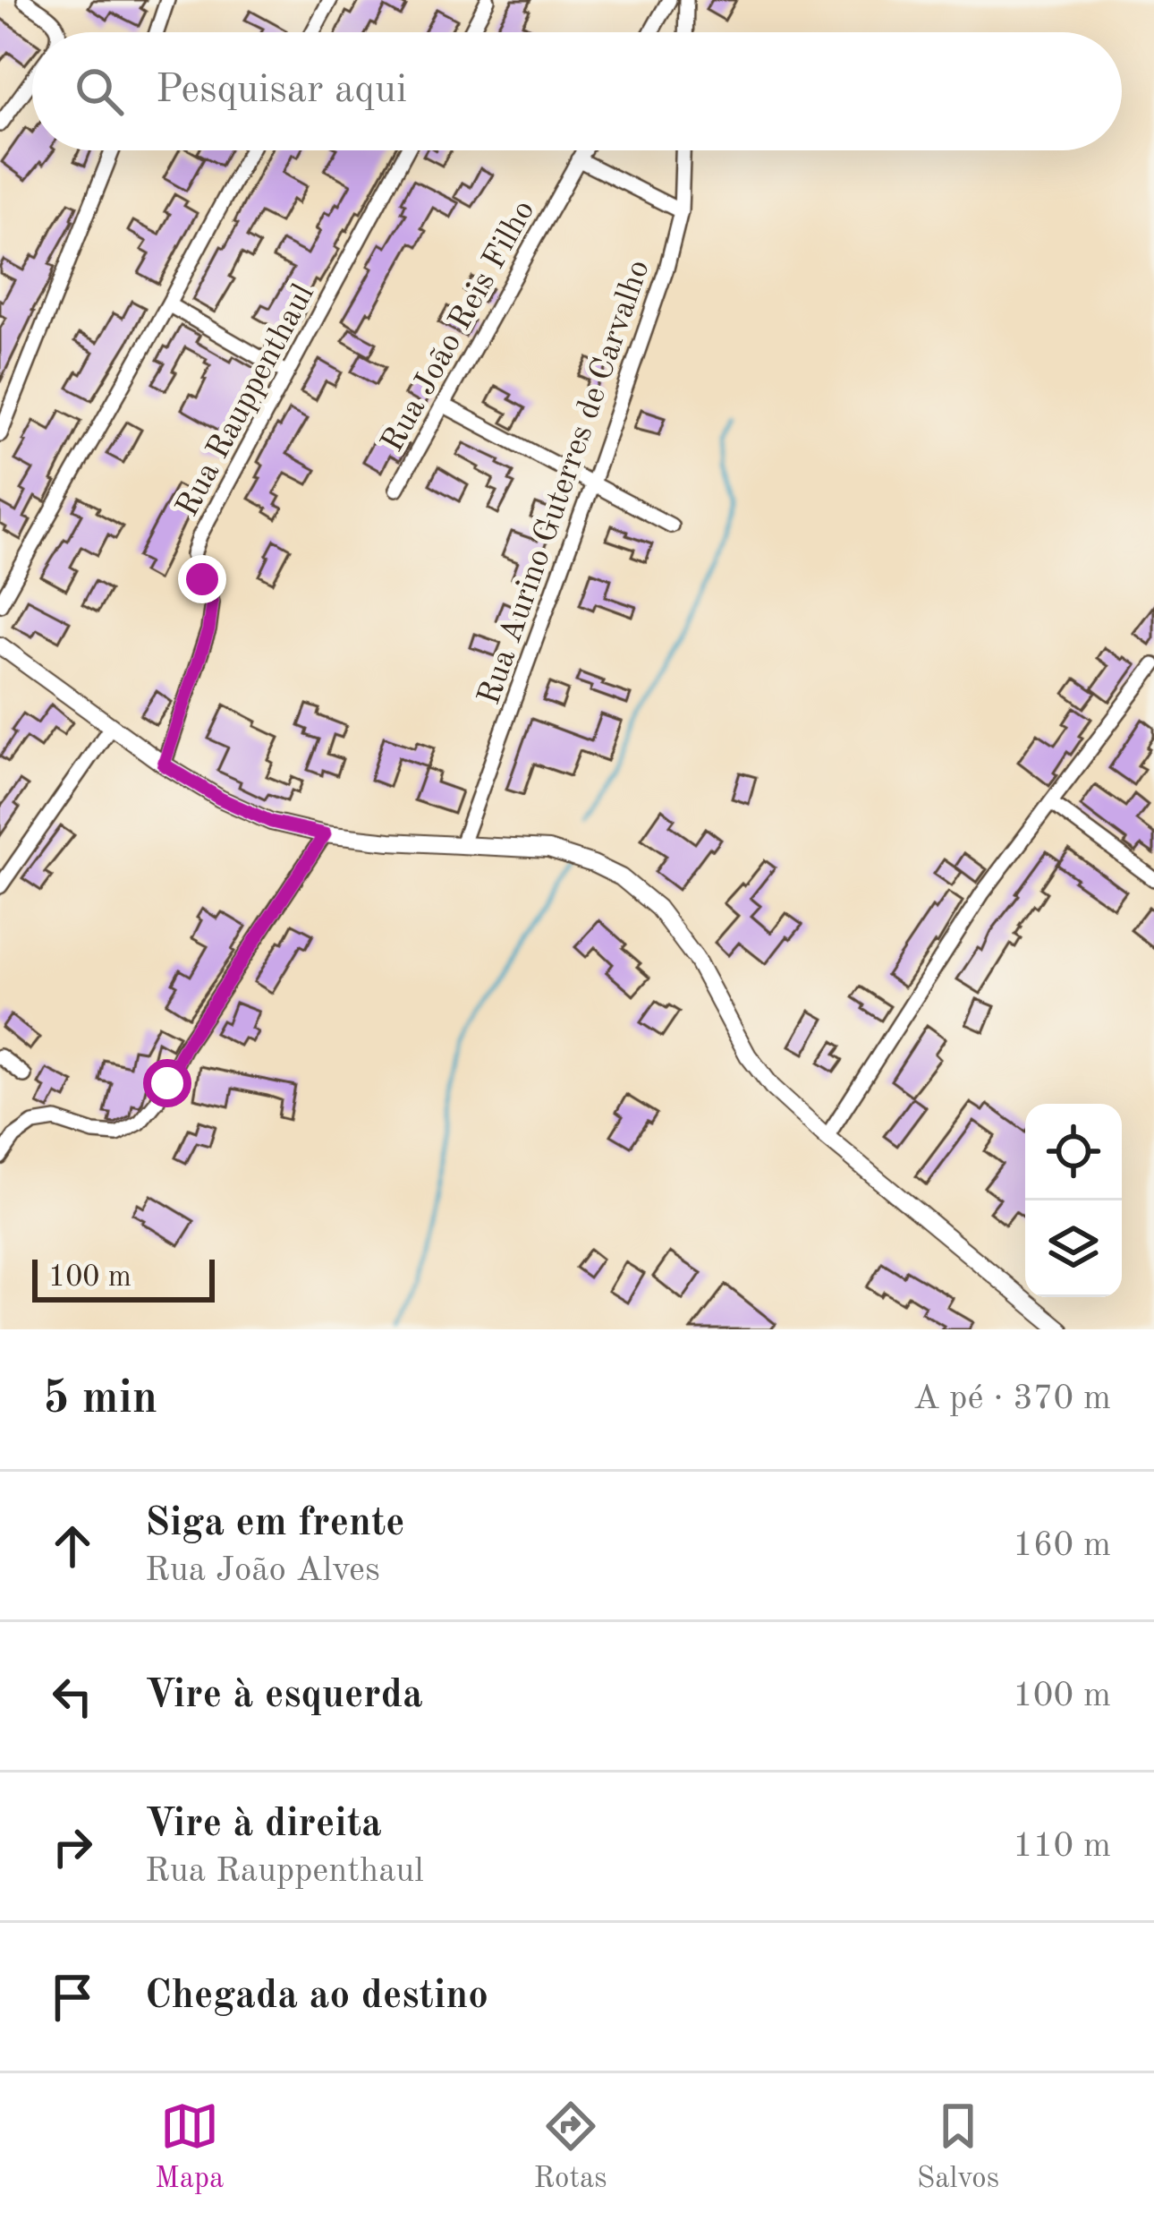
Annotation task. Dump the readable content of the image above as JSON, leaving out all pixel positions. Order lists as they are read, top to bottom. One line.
{"streets":{"street":["Rua João Reis Filho","Rua Rauppenthaul","Rua Aurino Guterres de Carvalho"]},"scale_bar":"100 m","page":{"search":"Pesquisar aqui","scale":"100 m","heading":["5 min","A pé · 370 m"],"list":[["Siga em frente","Rua João Alves","160 m"],["Vire à esquerda","100 m"],["Vire à direita","Rua Rauppenthaul","110 m"],"Chegada ao destino"],"nav":["Mapa","Rotas","Salvos"]}}
